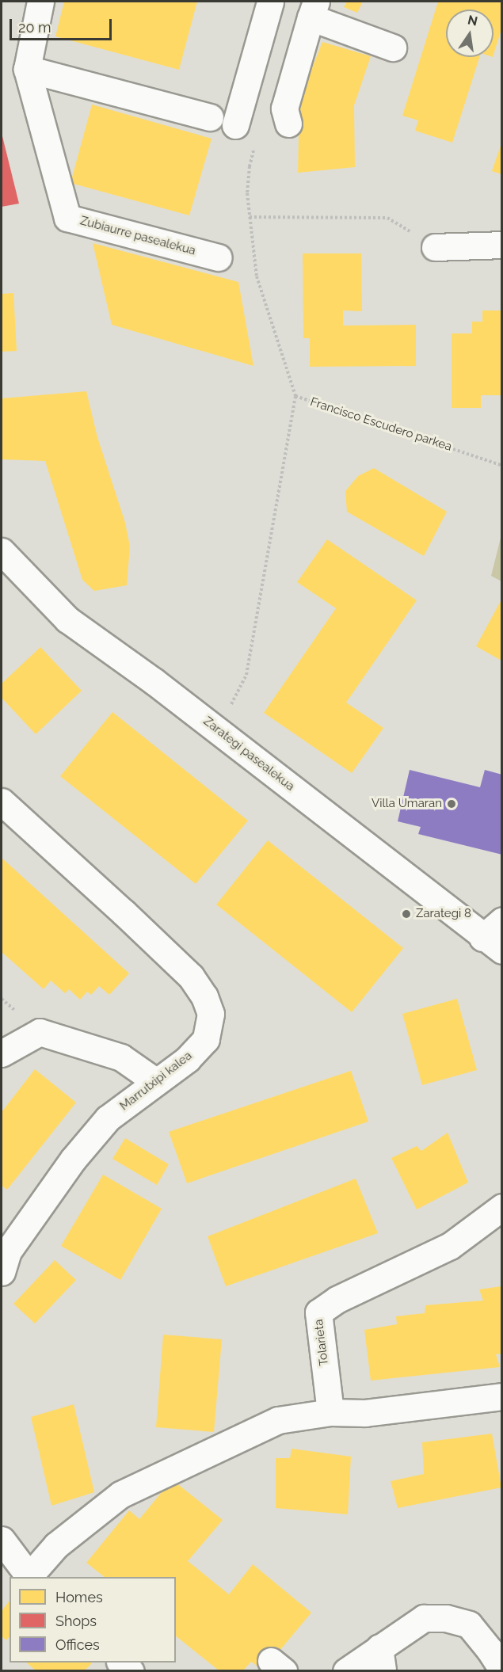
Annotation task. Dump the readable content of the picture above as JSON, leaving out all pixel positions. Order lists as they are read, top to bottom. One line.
{"streets":{"street":["Zubiaurre pasealekua","Zarategi pasealekua","Marrutxipi kalea","Tolarieta"],"path":["Francisco Escudero parkea"]},"places":["Villa Umaran","Zarategi 8"],"legend":["Homes","Shops","Offices"],"scale_bar":"20 m","north":"top"}
